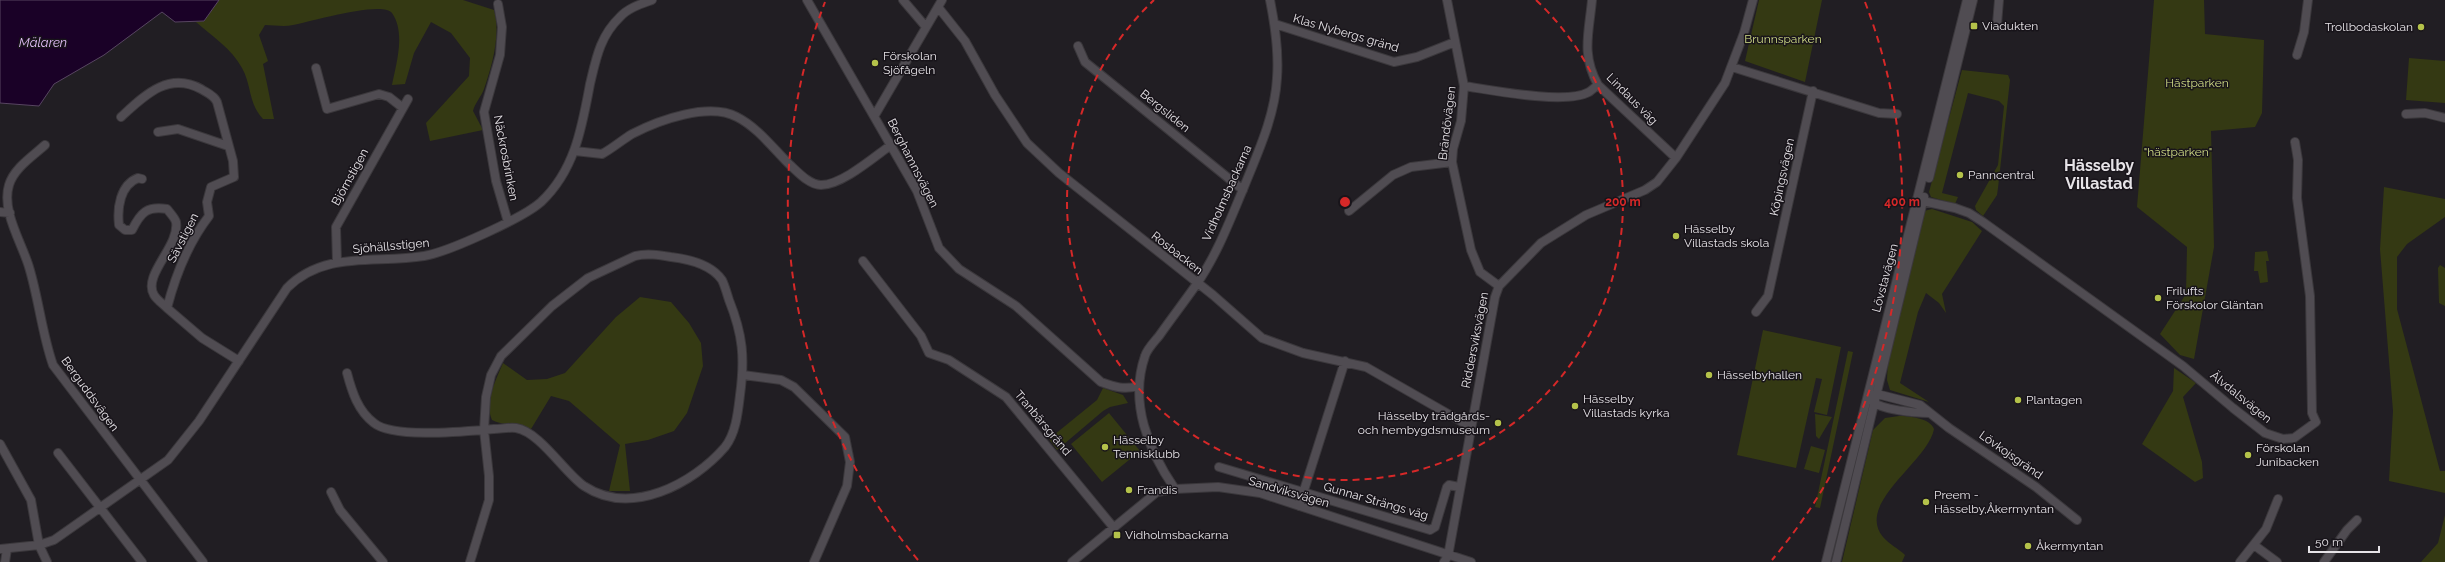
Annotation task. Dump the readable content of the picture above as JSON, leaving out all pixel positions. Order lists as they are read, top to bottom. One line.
{"streets":{"street":["Klas Nybergs gränd","Lindaus väg","Bergsliden","Brändövägen","Näckrosbrinken","Berghamnsvägen","Björnstigen","Köpingsvägen","Vidholmsbackarna","Sävstigen","Sjöhällsstigen","Rosbacken","Lövstavägen","Riddersviksvägen","Berguddsvägen","Älvdalsvägen","Tranbärsgränd","Lövkojsgränd","Sandviksvägen","Gunnar Strängs väg"]},"crossings":[["Klas Nybergs gränd","Brändövägen"],["Klas Nybergs gränd","Vidholmsbackarna"],["Lindaus väg","Riddersviksvägen"],["Bergsliden","Vidholmsbackarna"],["Brändövägen","Riddersviksvägen"],["Näckrosbrinken","Sjöhällsstigen"],["Berghamnsvägen","Vidholmsbackarna"],["Björnstigen","Sjöhällsstigen"],["Vidholmsbackarna","Rosbacken"],["Vidholmsbackarna","Sandviksvägen"],["Sävstigen","Sjöhällsstigen"],["Sjöhällsstigen","Berguddsvägen"],["Rosbacken","Riddersviksvägen"],["Rosbacken","Gunnar Strängs väg"],["Lövstavägen","Älvdalsvägen"],["Lövstavägen","Lövkojsgränd"],["Riddersviksvägen","Sandviksvägen"],["Riddersviksvägen","Gunnar Strängs väg"],["Tranbärsgränd","Sandviksvägen"],["Sandviksvägen","Gunnar Strängs väg"]],"districts":["Hässelby Villastad"],"water":["Mälaren"],"parks":["Brunnsparken","Hästparken","\"hästparken\""],"places":{"transit":["Viadukten","Vidholmsbackarna"],"other":["Trollbodaskolan","Förskolan Sjöfågeln","Panncentral","Hässelby Villastads skola","Frilufts Förskolor Gläntan","Hässelbyhallen","Plantagen","Hässelby Villastads kyrka","Hässelby trädgårds- och hembygdsmuseum","Hässelby Tennisklubb","Förskolan Junibacken","Frandis","Preem - Hässelby,Åkermyntan","Åkermyntan"]},"scale_bar":"50 m","rings":["200 m","400 m"]}
